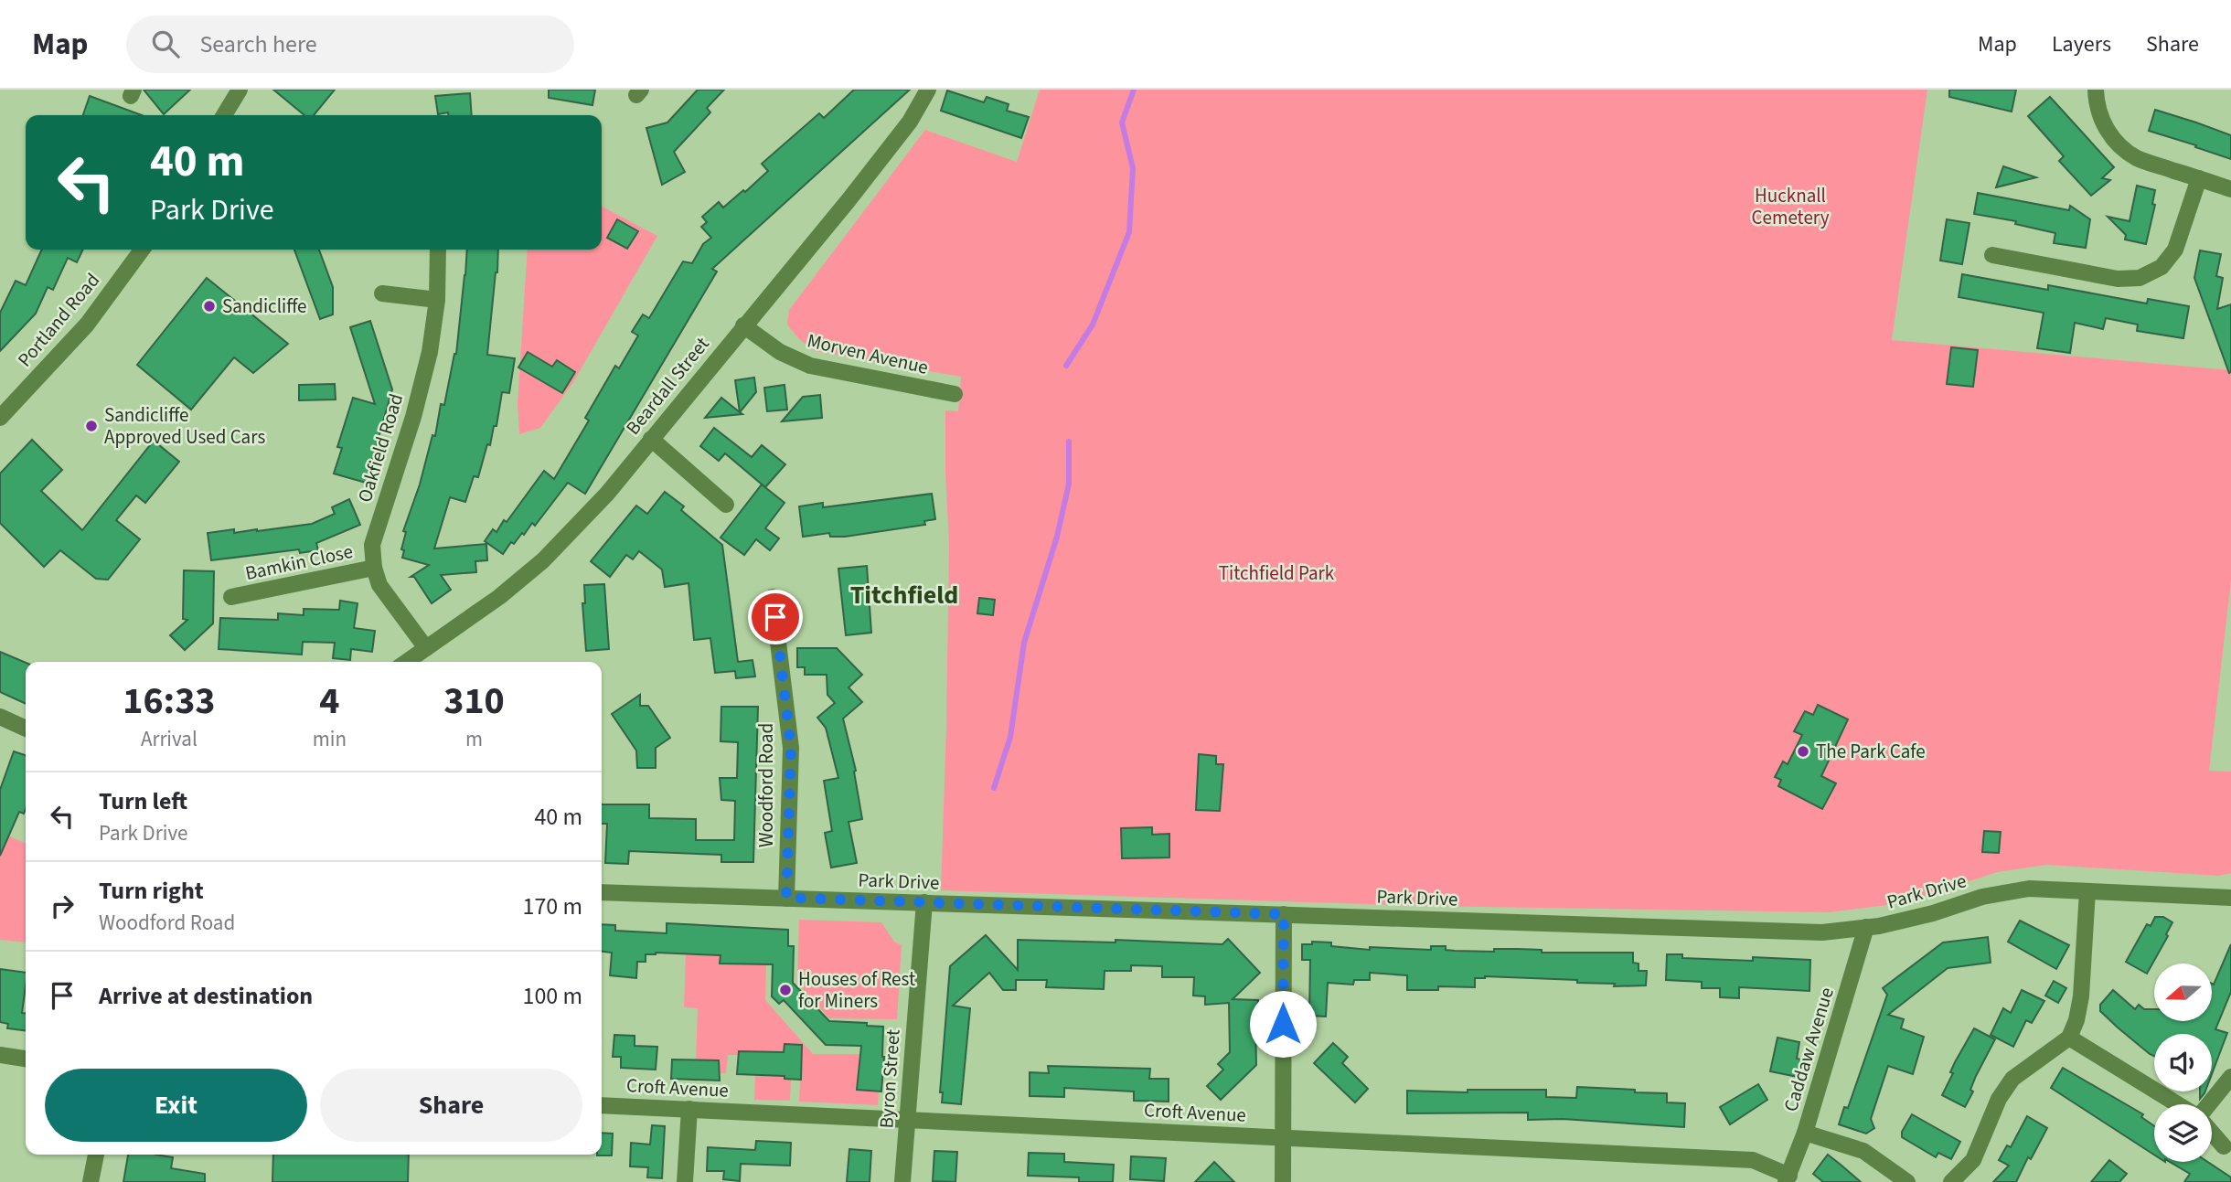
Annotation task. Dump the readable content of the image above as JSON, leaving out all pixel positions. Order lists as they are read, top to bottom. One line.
{"streets":{"street":["Portland Road","Morven Avenue","Beardall Street","Oakfield Road","Bamkin Close","Woodford Road","Park Drive","Caddaw Avenue","Byron Street","Croft Avenue"]},"crossings":[["Morven Avenue","Beardall Street"],["Beardall Street","Oakfield Road"],["Oakfield Road","Bamkin Close"],["Woodford Road","Park Drive"],["Park Drive","Caddaw Avenue"],["Park Drive","Byron Street"],["Caddaw Avenue","Croft Avenue"],["Byron Street","Croft Avenue"]],"districts":["Titchfield"],"parks":["Hucknall Cemetery","Titchfield Park"],"places":["Sandicliffe","Sandicliffe Approved Used Cars","The Park Cafe","Houses of Rest for Miners"],"north":"left","page":{"header":"Map","search":"Search here","nav":["Map","Layers","Share"],"turn":["40 m","Park Drive"],"eta":["16:33","Arrival","4","min","310","m"],"list":[{"name":"Turn left","note":"Park Drive","value":"40 m"},{"name":"Turn right","note":"Woodford Road","value":"170 m"},{"name":"Arrive at destination","value":"100 m"}],"buttons":["Exit","Share"]}}
